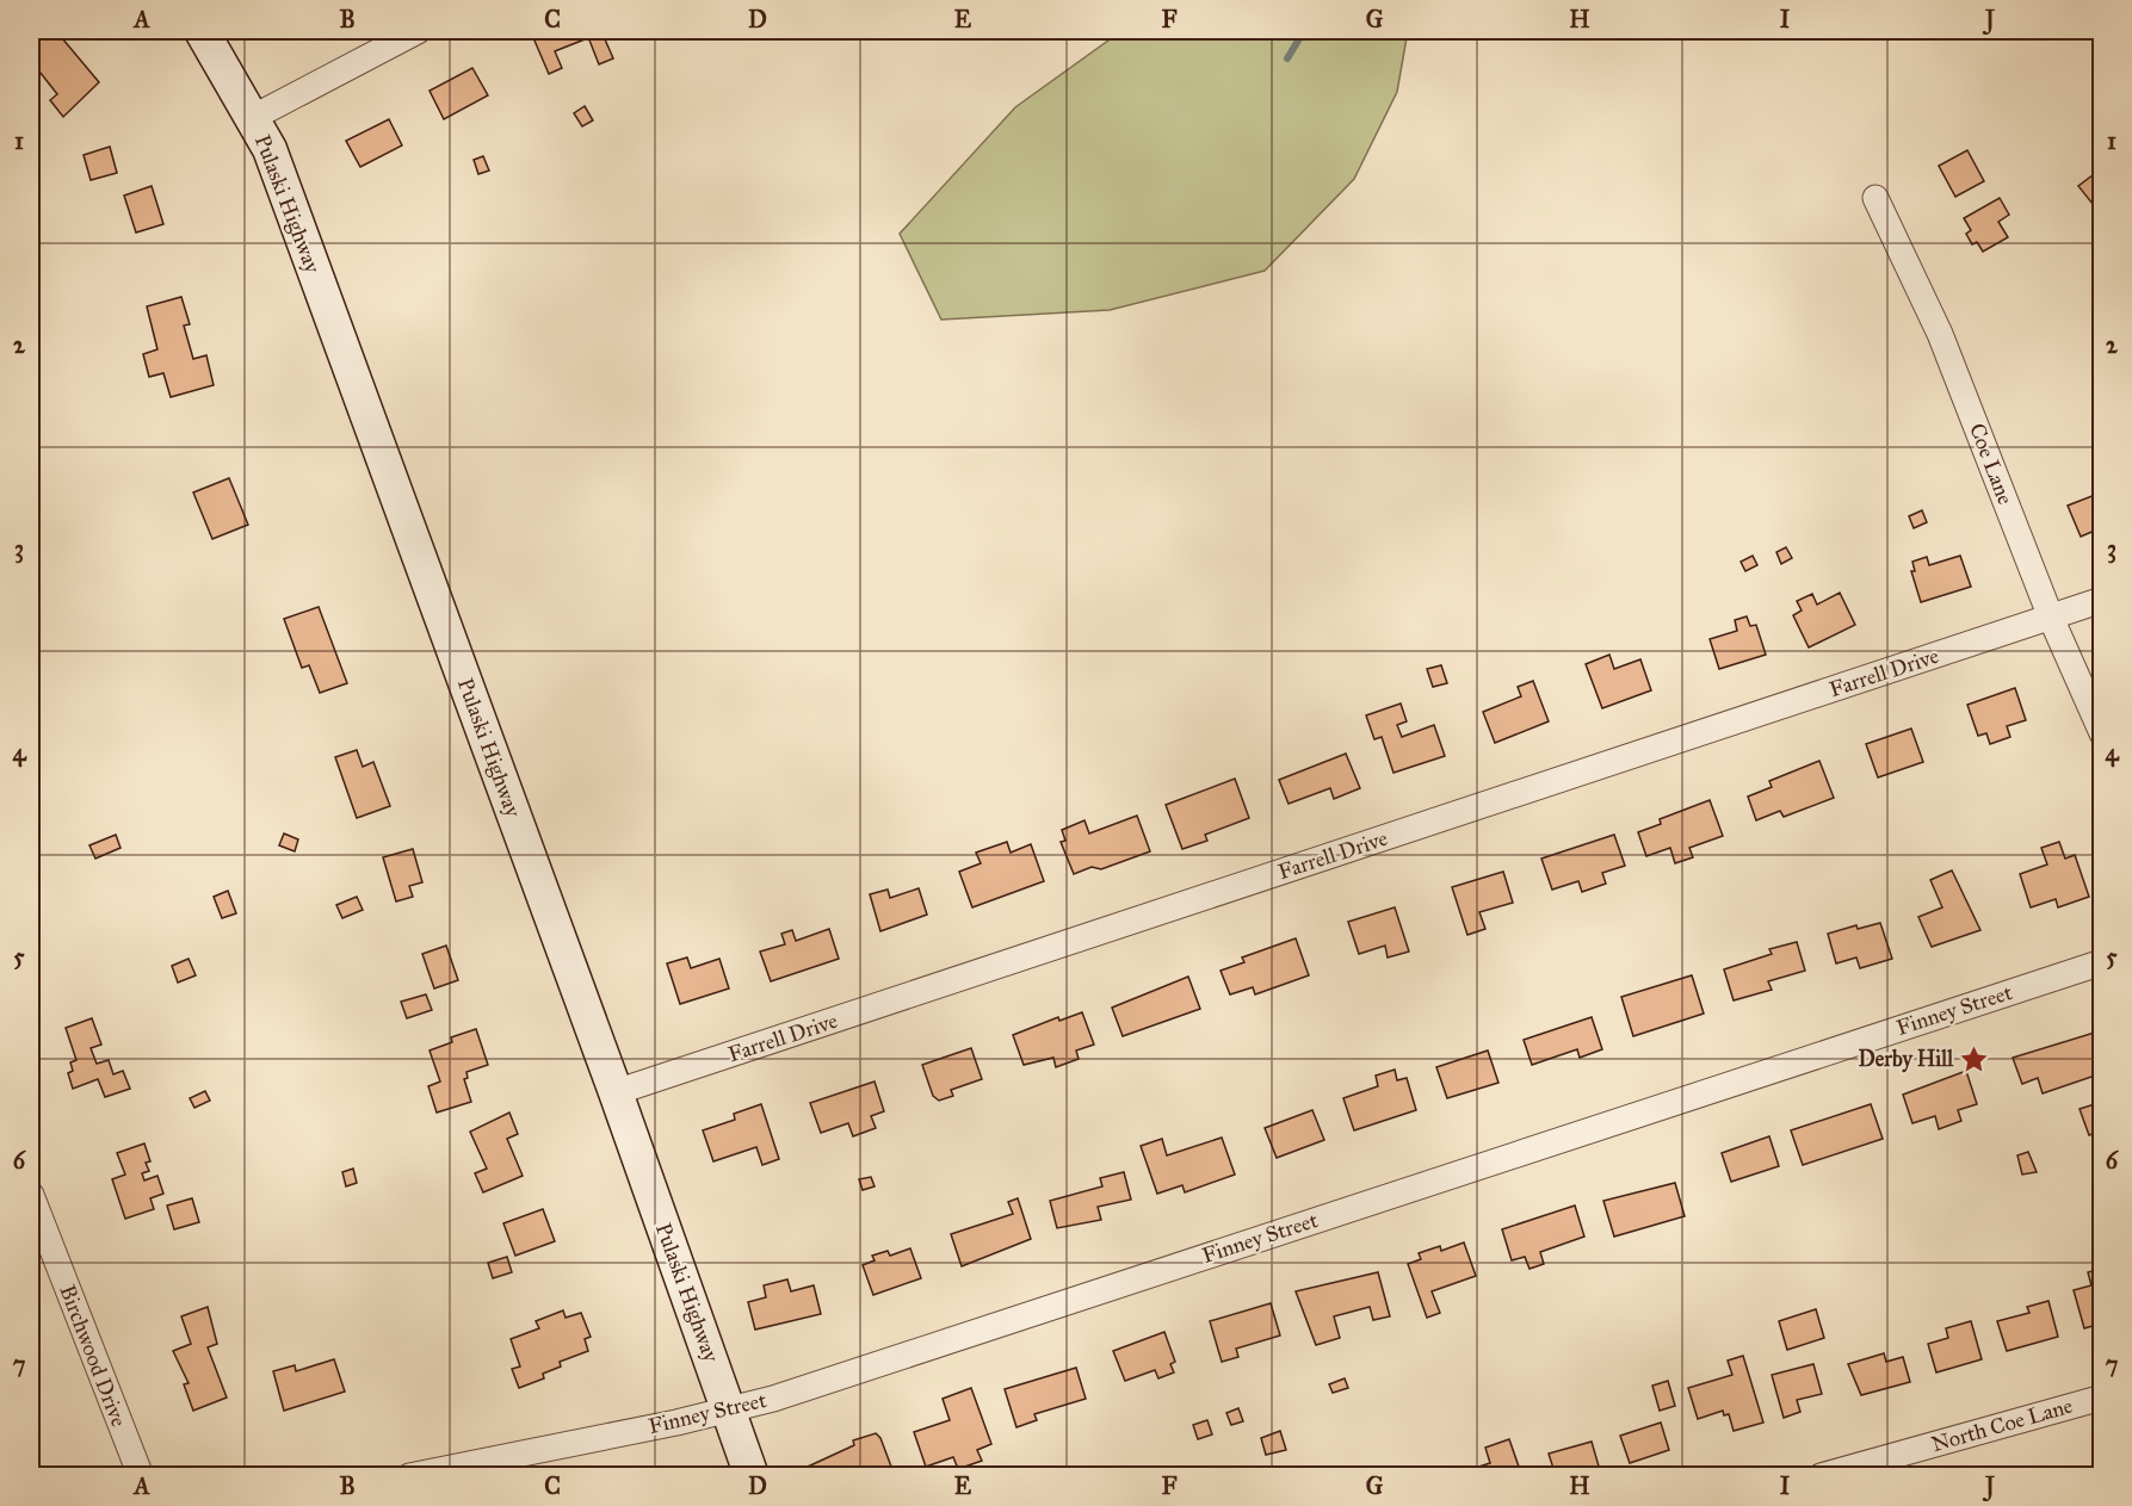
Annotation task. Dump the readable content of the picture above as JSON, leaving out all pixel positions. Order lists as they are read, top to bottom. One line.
{"streets":{"main road":["Pulaski Highway"],"street":["Coe Lane","Farrell Drive","Finney Street","Birchwood Drive","North Coe Lane"]},"crossings":[["Pulaski Highway","Farrell Drive"],["Pulaski Highway","Finney Street"],["Coe Lane","Farrell Drive"]],"places":{"place":["Derby Hill"]},"grid":{"columns":["A","B","C","D","E","F","G","H","I","J"],"rows":["1","2","3","4","5","6","7"]}}
